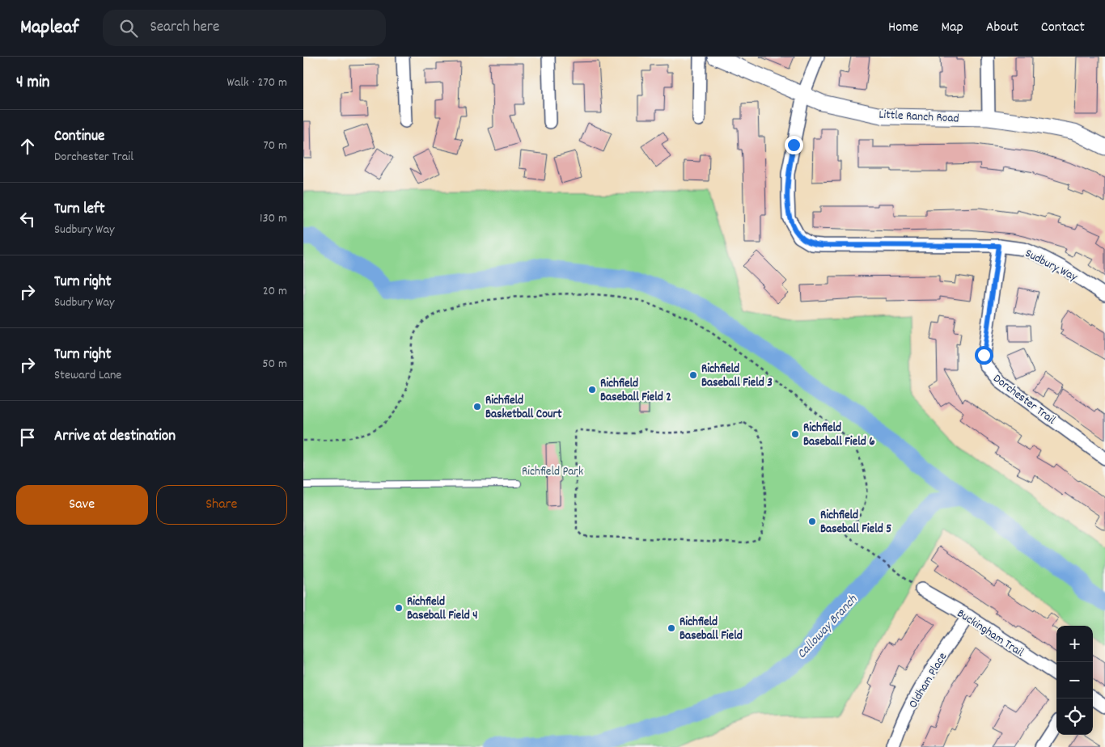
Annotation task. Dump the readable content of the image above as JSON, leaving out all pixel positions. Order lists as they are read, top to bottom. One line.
{"streets":{"street":["Little Ranch Road","Sudbury Way","Dorchester Trail","Buckingham Trail","Oldham Place"]},"crossings":[["Little Ranch Road","Sudbury Way"],["Sudbury Way","Dorchester Trail"],["Buckingham Trail","Oldham Place"]],"water":["Calloway Branch"],"parks":["Richfield Park"],"places":["Richfield Baseball Field 3","Richfield Baseball Field 2","Richfield Basketball Court","Richfield Baseball Field 6","Richfield Baseball Field 5","Richfield Baseball Field 4","Richfield Baseball Field"],"page":{"header":"Mapleaf","search":"Search here","nav":["Home","Map","About","Contact"],"heading":["4 min","Walk · 270 m"],"list":[["Continue","Dorchester Trail","70 m"],["Turn left","Sudbury Way","130 m"],["Turn right","Sudbury Way","20 m"],["Turn right","Steward Lane","50 m"],"Arrive at destination"],"buttons":["Save","Share"],"map_buttons":["+","−"]}}
